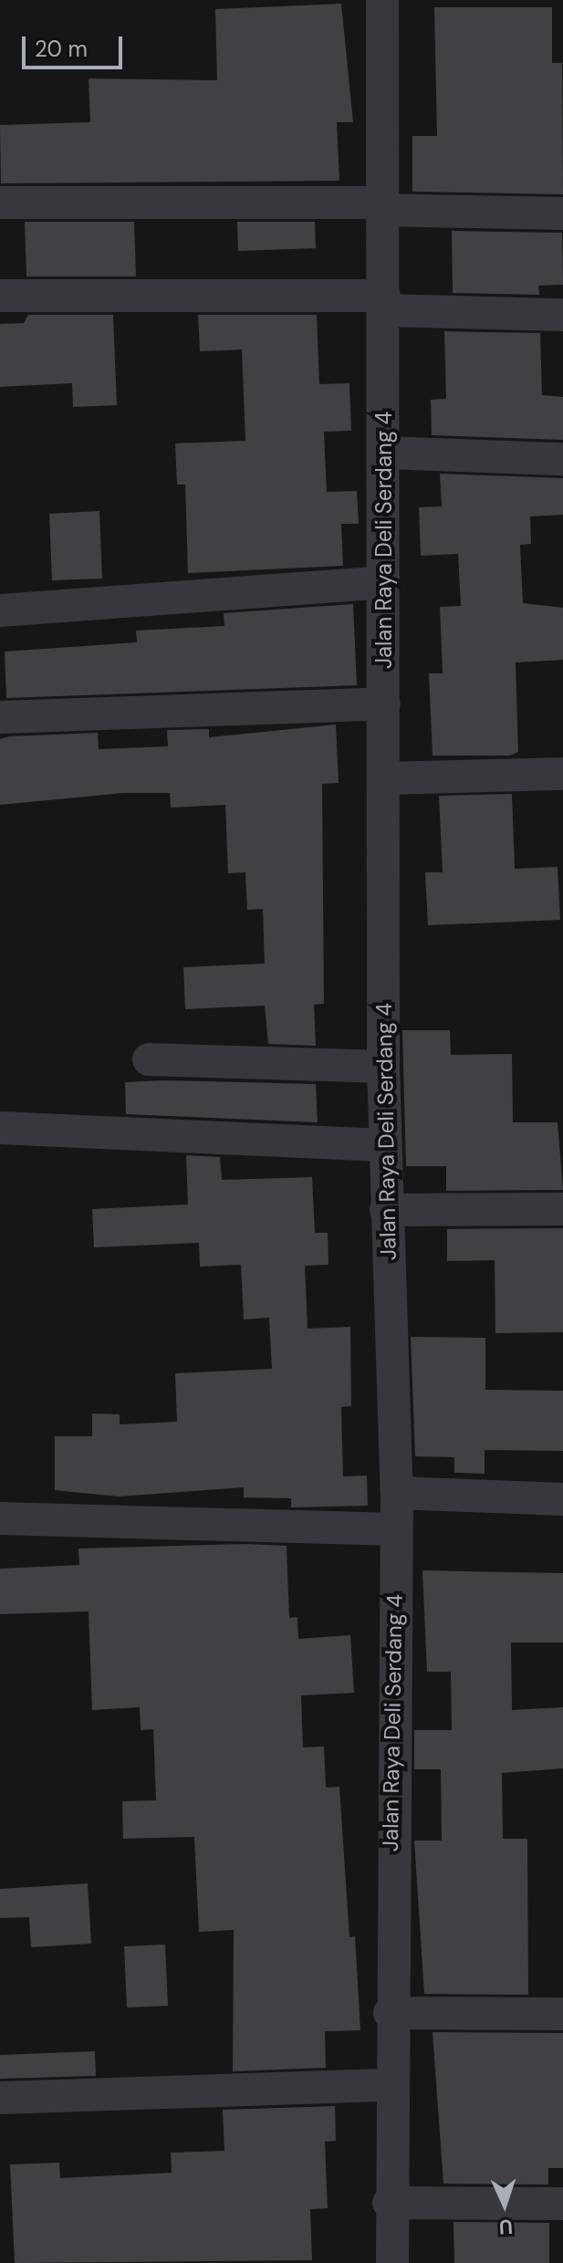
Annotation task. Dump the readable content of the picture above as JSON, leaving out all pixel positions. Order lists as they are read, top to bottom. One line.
{"streets":{"street":["Jalan Raya Deli Serdang 4"]},"scale_bar":"20 m","north":"bottom"}
